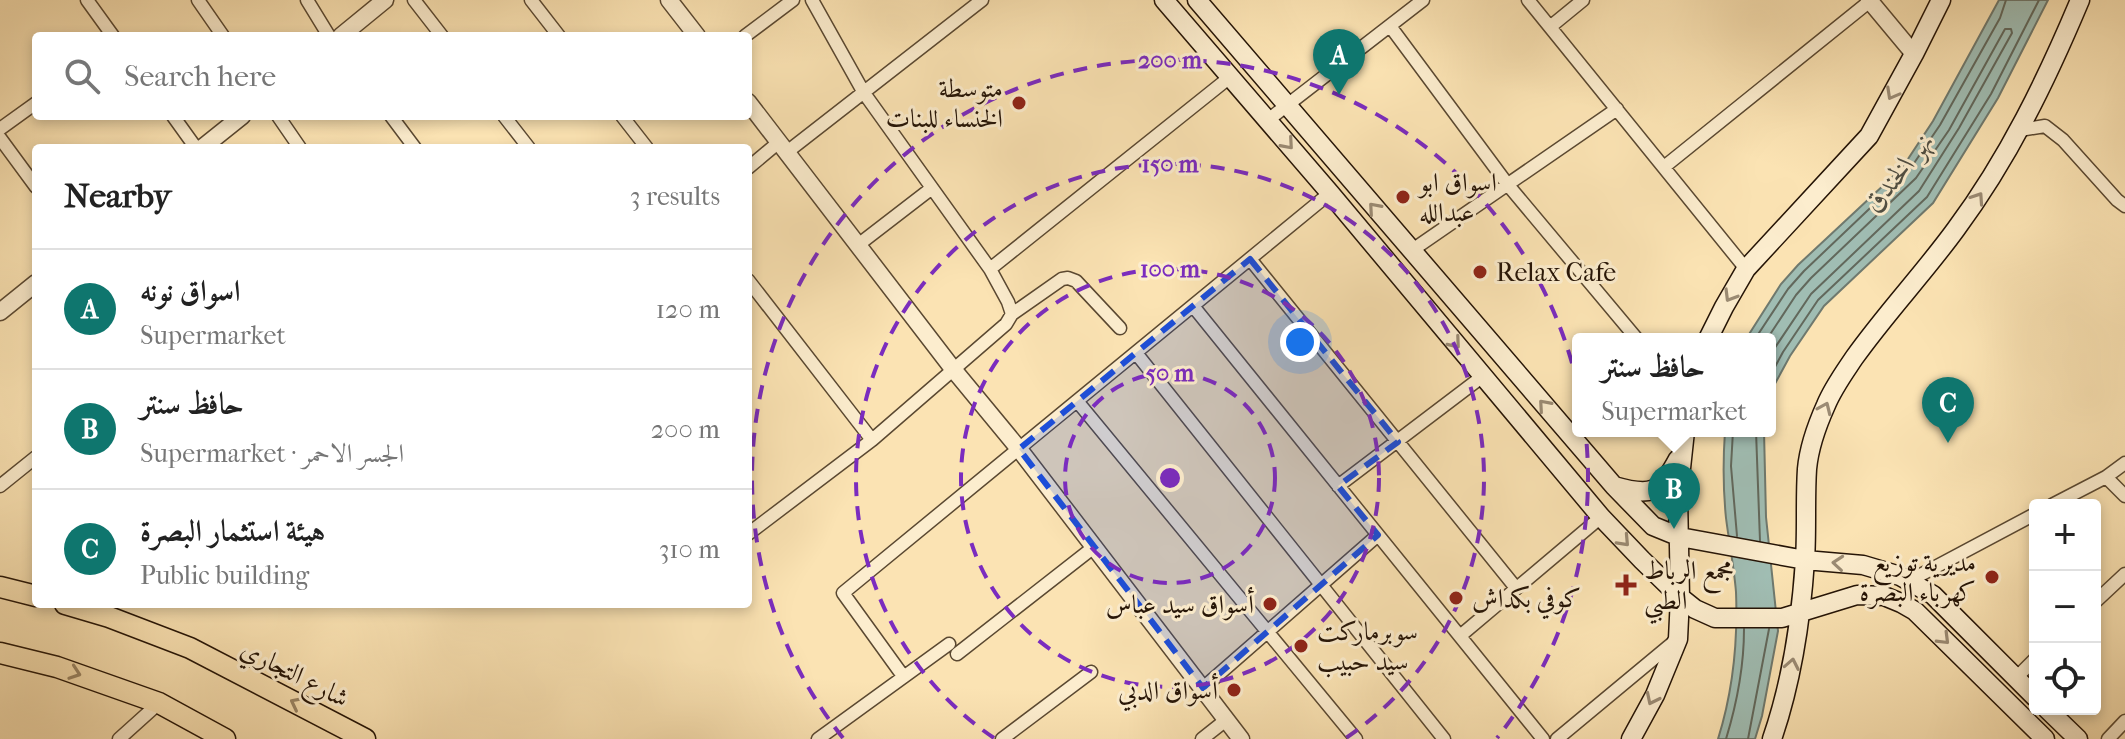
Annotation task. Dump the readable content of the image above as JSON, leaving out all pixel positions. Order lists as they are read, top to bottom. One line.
{"streets":{"main road":["شارع التجاري"]},"water":["نهر الخندق"],"places":{"other":["متوسطة الخنساء للبنات","اسواق ابو عبدالله","Relax Cafe","مديرية توزيع كهرباء البصرة","كوفي بكداش","أسواق سيد عباس","سوبرماركت سيد حبيب","أسواق الدبي"],"health":["مجمع الرباط الطبي"]},"page":{"pins":["A","C","B"],"search":"Search here","heading":["Nearby","3 results"],"list":[{"mark":"A","name":"اسواق نونه","note":"Supermarket","value":"120 m"},{"mark":"B","name":"حافظ سنتر","note":"Supermarket · الجسر الاحمر","value":"200 m"},{"mark":"C","name":"هيئة استثمار البصرة","note":"Public building","value":"310 m"}],"popup":["حافظ سنتر","Supermarket"],"map_buttons":["+","−"]},"rings":["200 m","150 m","100 m","50 m"]}
